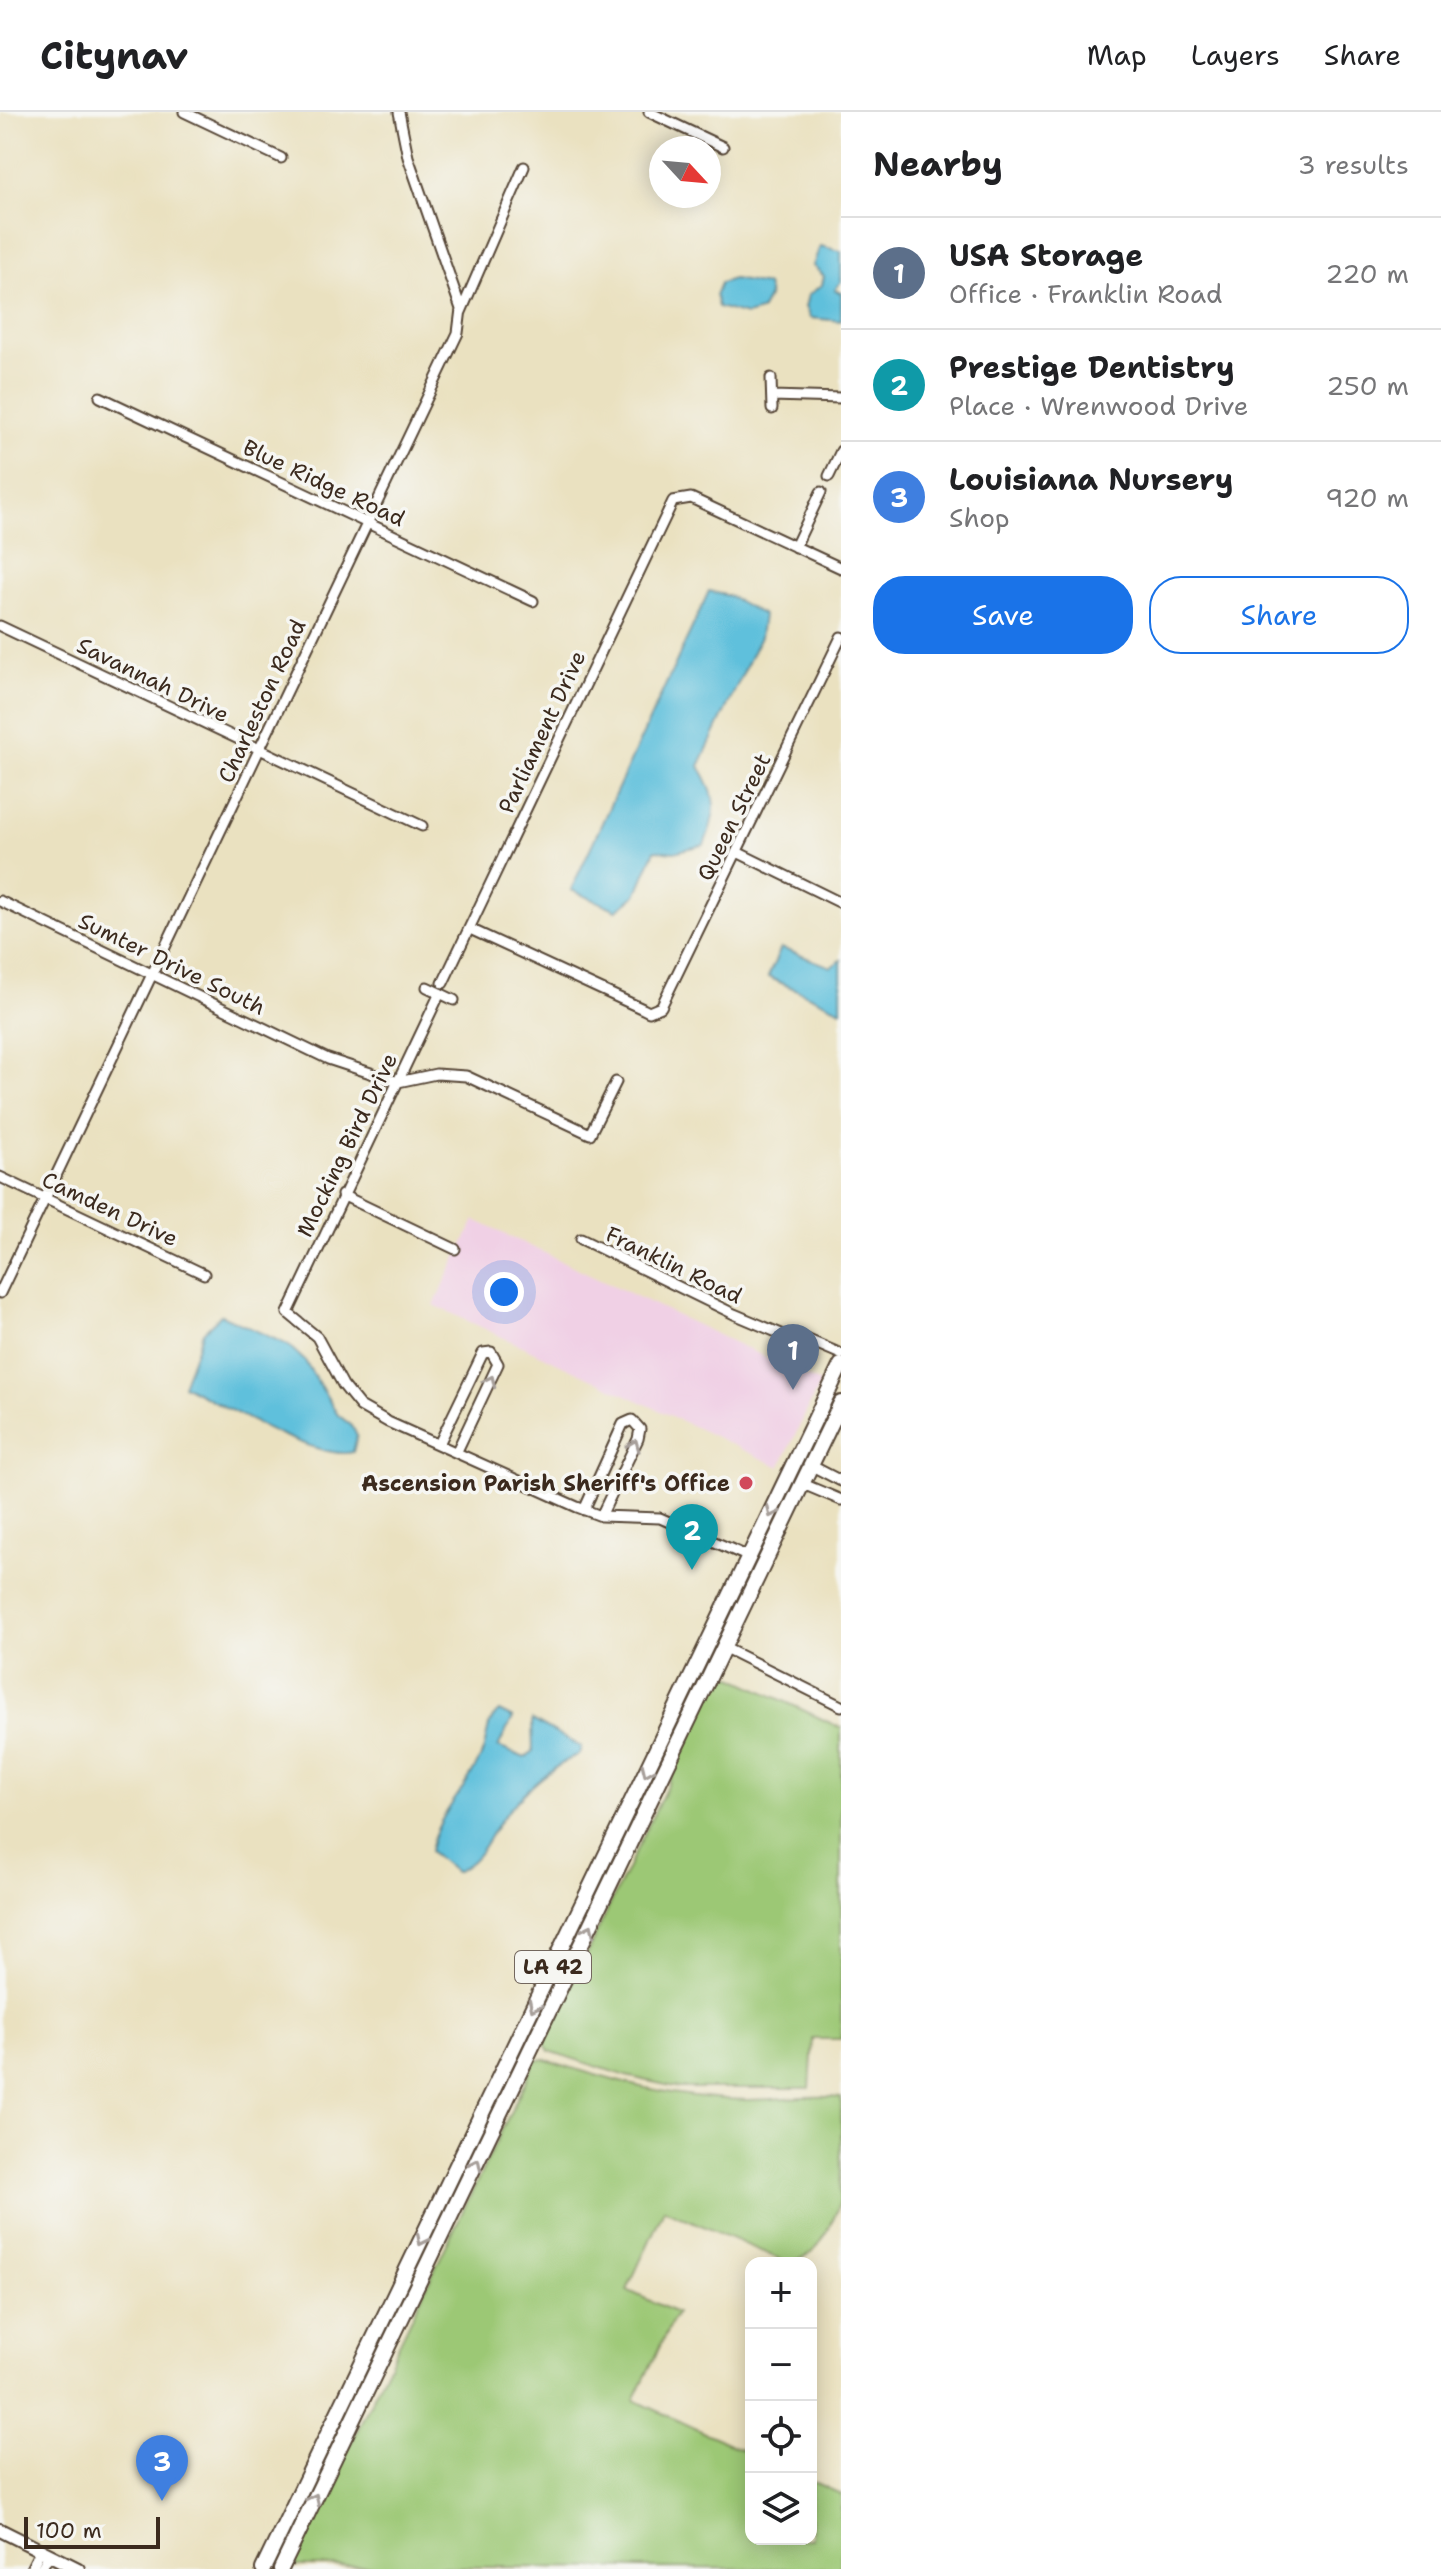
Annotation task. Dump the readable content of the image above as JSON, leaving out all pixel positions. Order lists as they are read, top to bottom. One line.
{"streets":{"main road":["LA 42"],"street":["Blue Ridge Road","Savannah Drive","Charleston Road","Parliament Drive","Queen Street","Sumter Drive South","Mocking Bird Drive","Camden Drive","Franklin Road"]},"crossings":[["Blue Ridge Road","Charleston Road"],["Savannah Drive","Charleston Road"],["Charleston Road","Sumter Drive South"],["Charleston Road","Camden Drive"],["Parliament Drive","Queen Street"],["Parliament Drive","Mocking Bird Drive"],["Sumter Drive South","Mocking Bird Drive"]],"places":["Ascension Parish Sheriff's Office"],"scale_bar":"100 m","north":"bottom right","page":{"header":"Citynav","nav":["Map","Layers","Share"],"heading":["Nearby","3 results"],"list":[{"mark":"1","name":"USA Storage","note":"Office · Franklin Road","value":"220 m"},{"mark":"2","name":"Prestige Dentistry","note":"Place · Wrenwood Drive","value":"250 m"},{"mark":"3","name":"Louisiana Nursery","note":"Shop","value":"920 m"}],"buttons":["Save","Share"],"pins":["1","2","3"],"map_buttons":["+","−"],"scale":"100 m"}}
